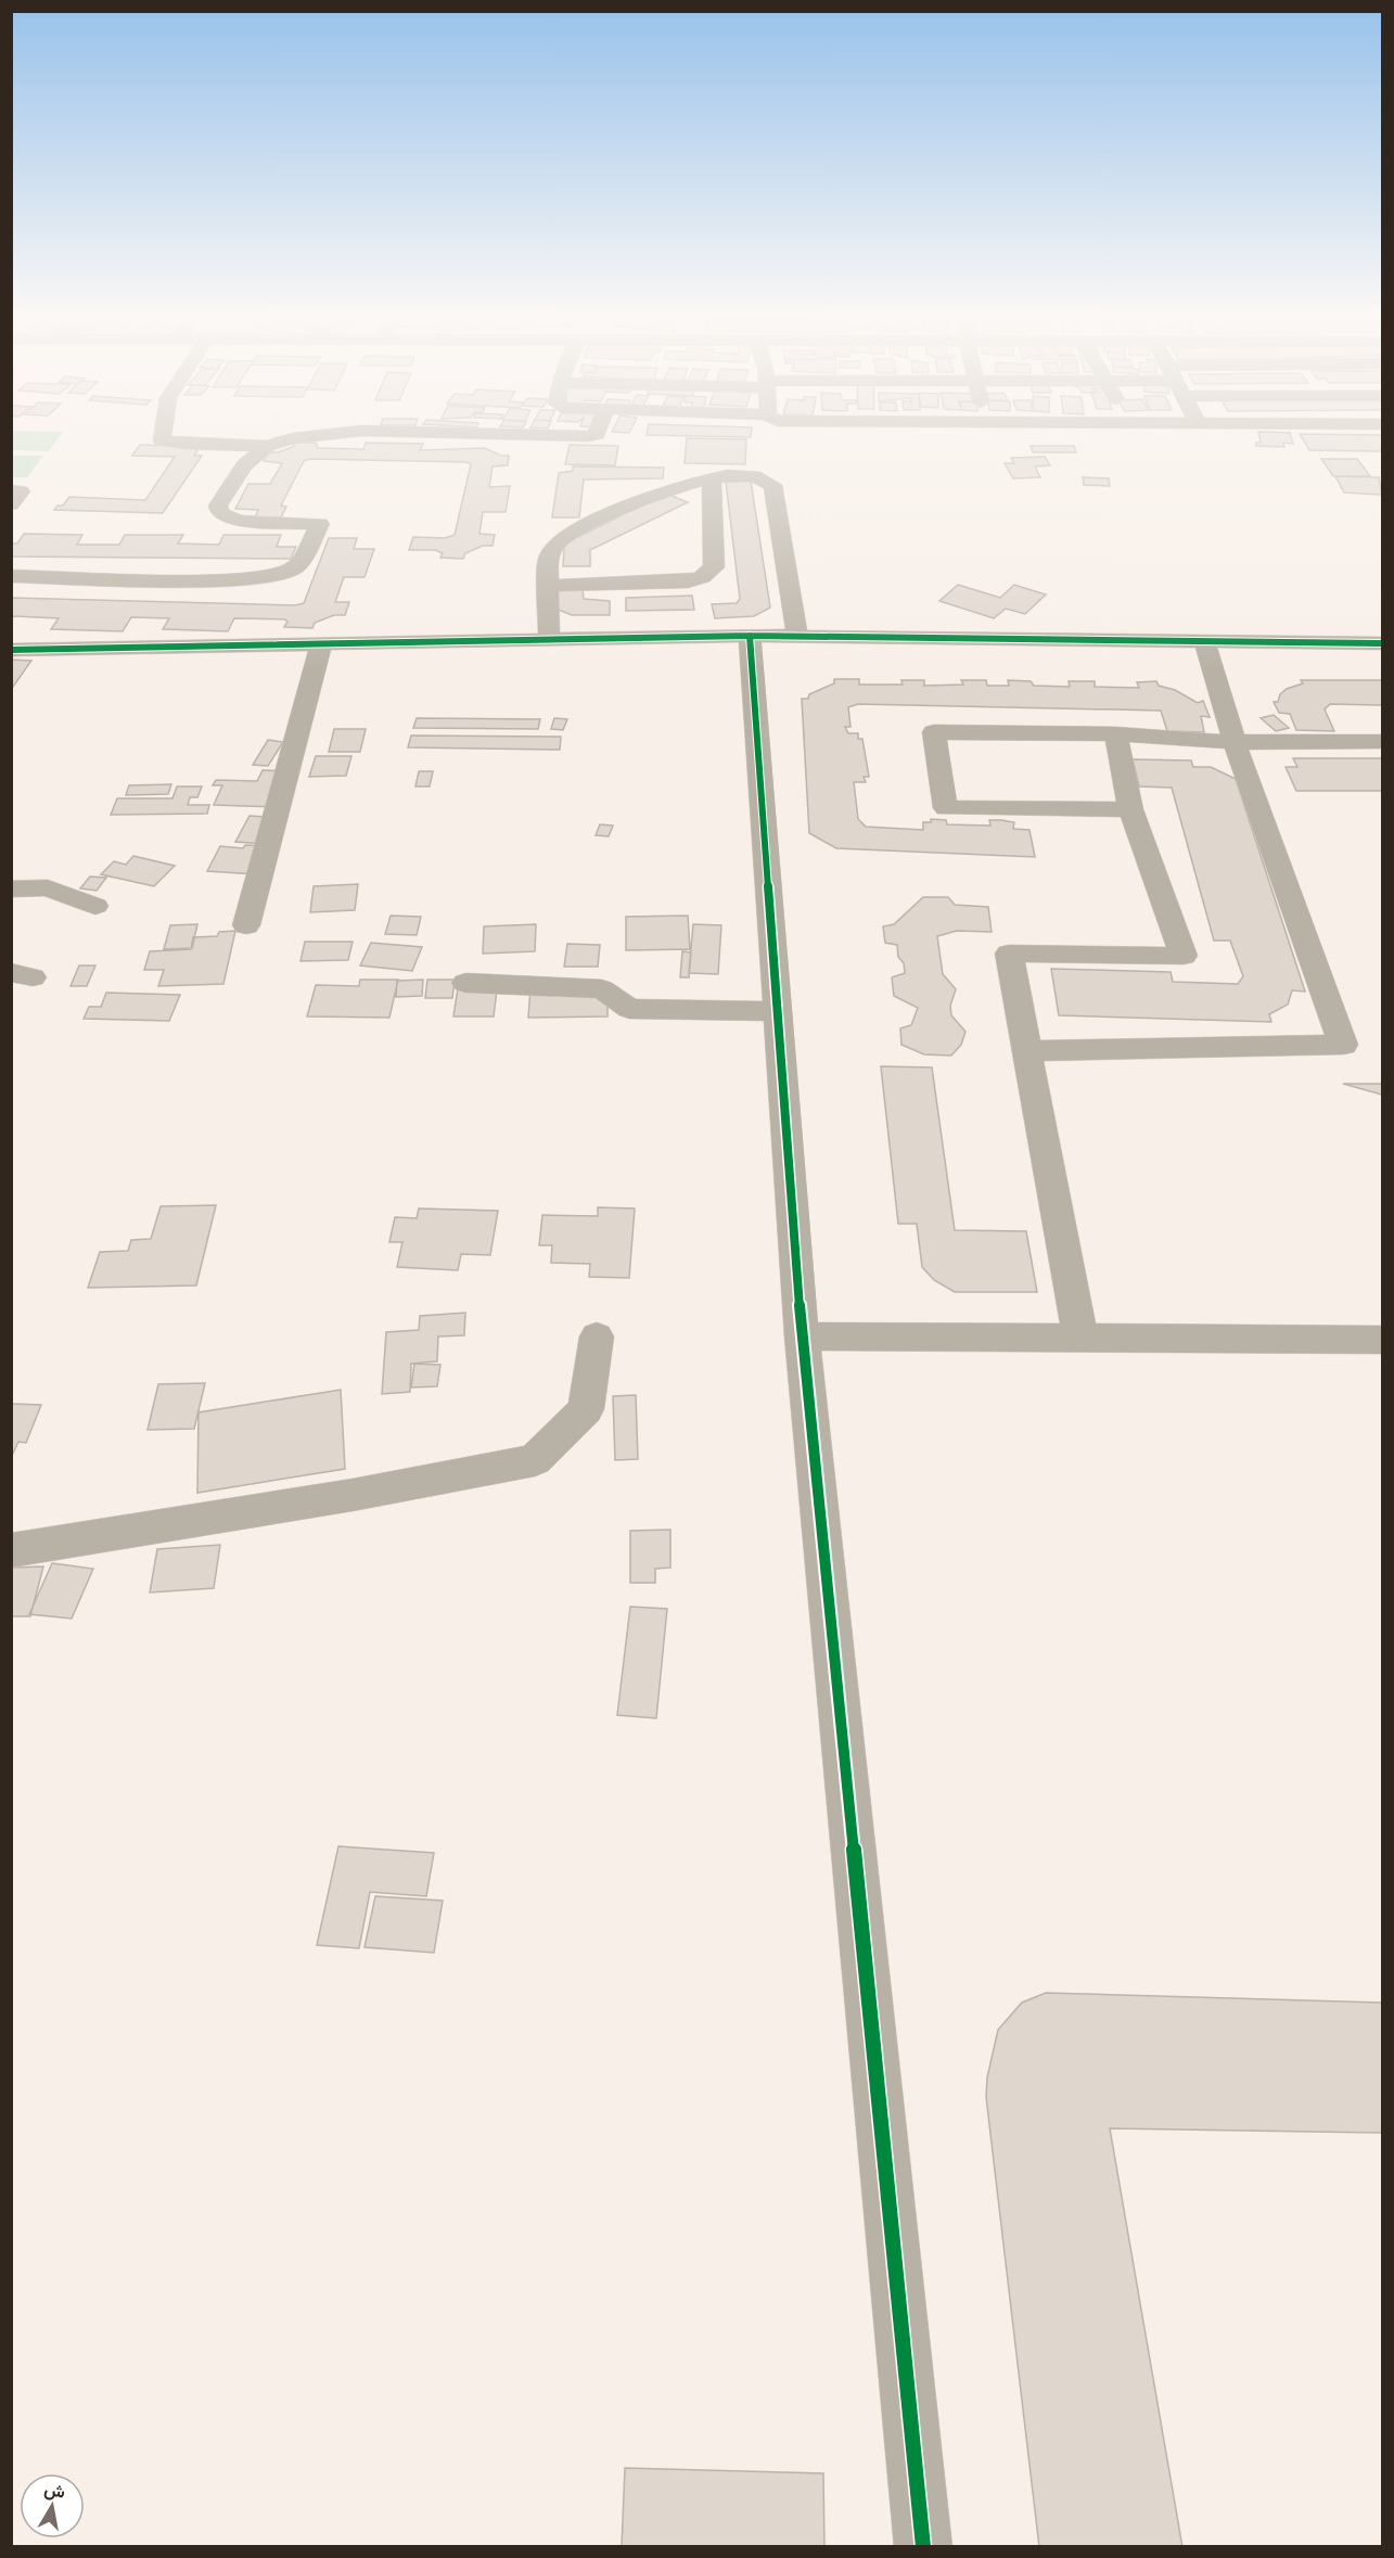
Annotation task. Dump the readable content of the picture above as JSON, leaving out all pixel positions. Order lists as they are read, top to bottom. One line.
{"north":"top"}
